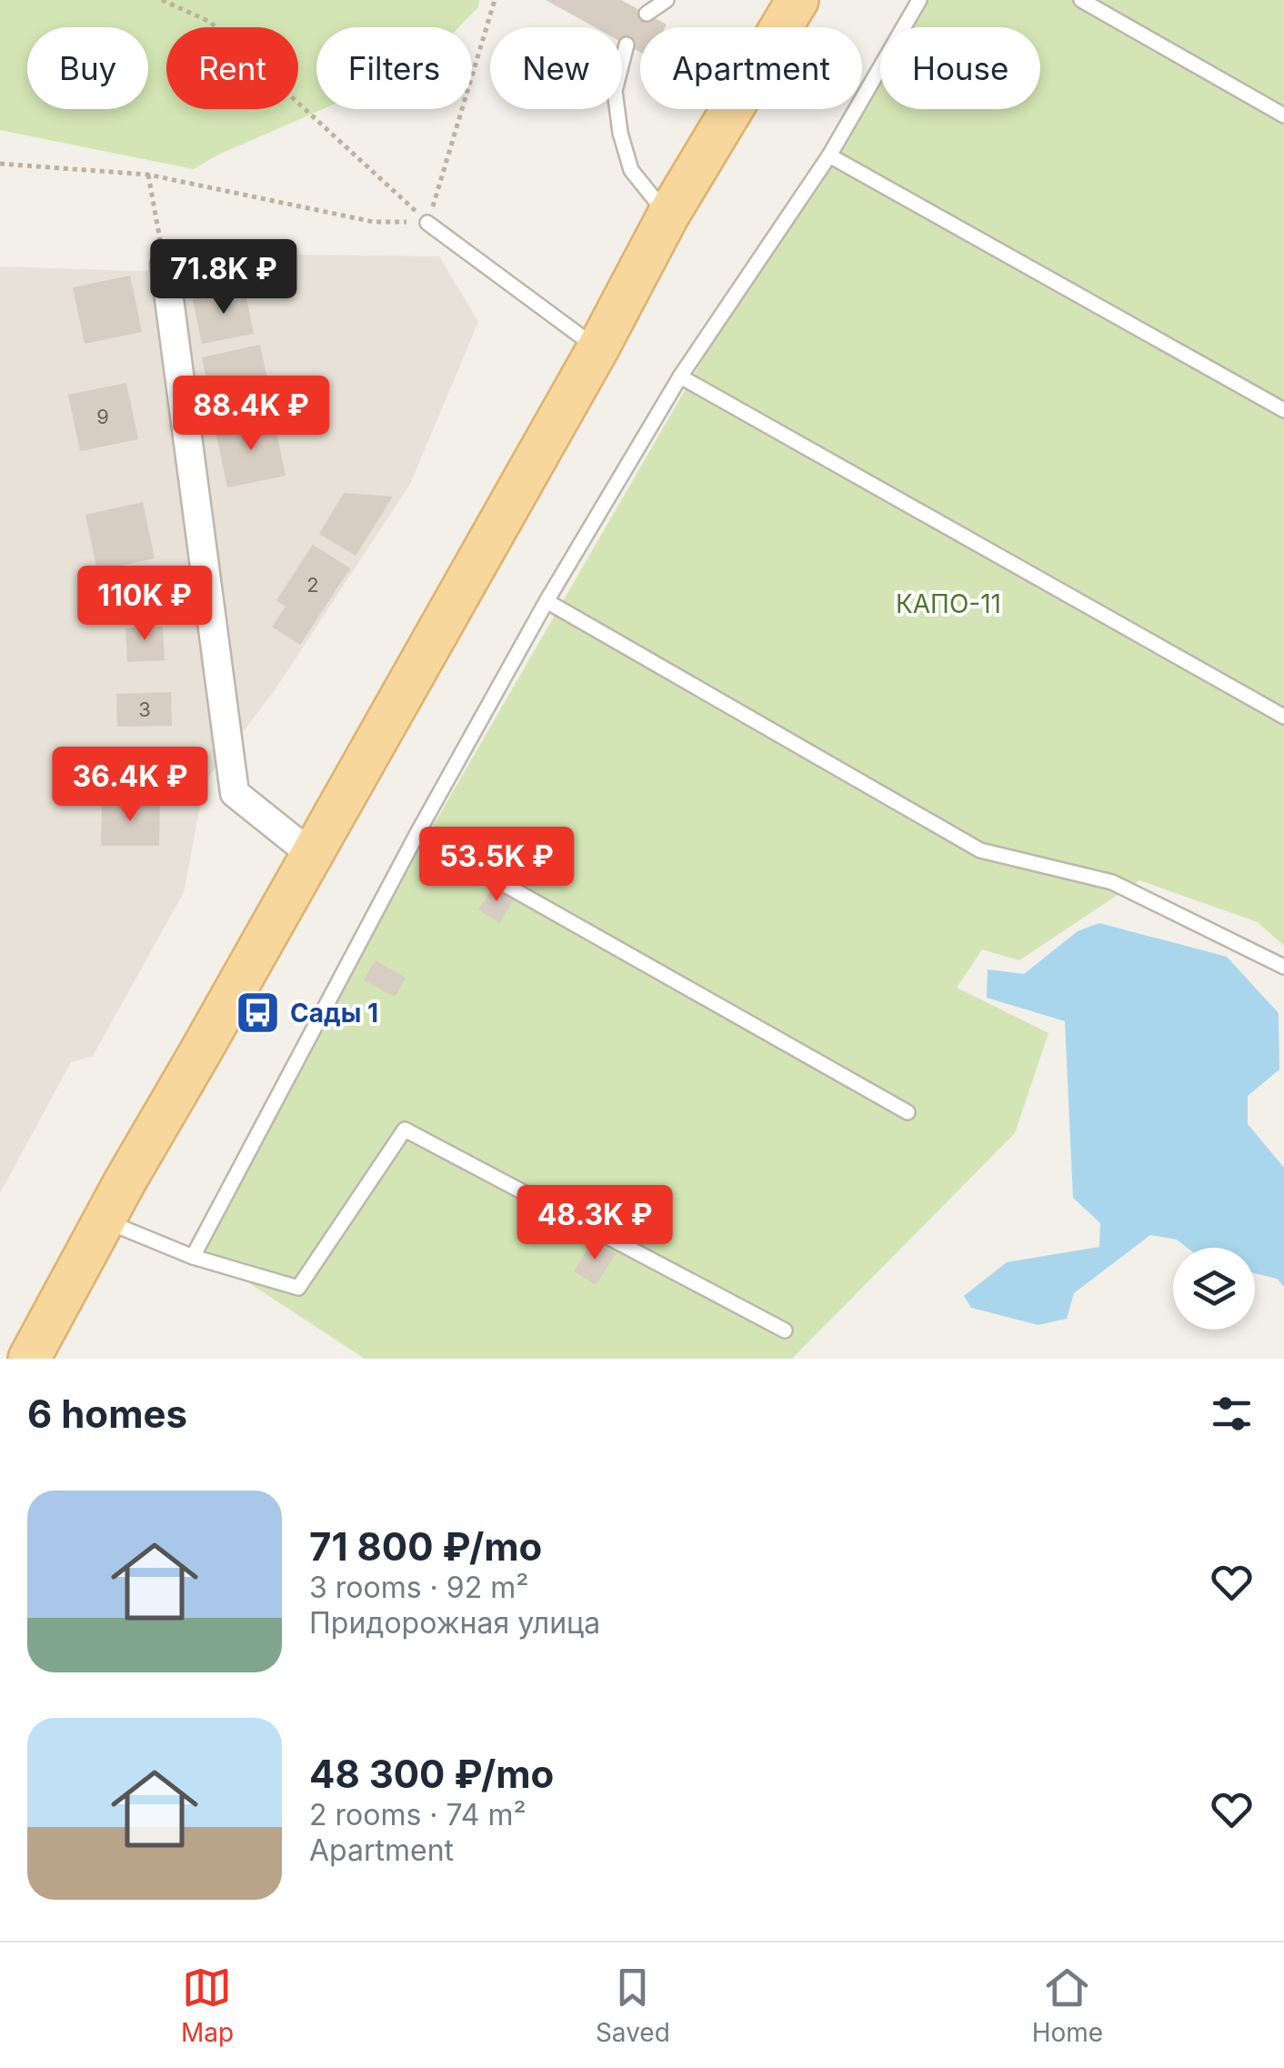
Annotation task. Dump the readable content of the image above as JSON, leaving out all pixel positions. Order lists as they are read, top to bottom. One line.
{"parks":["КАПО-11"],"places":{"bus stop":["Сады 1"]},"house_numbers":["9","2","3"],"page":{"chip":["Buy","Rent","Filters","New","Apartment","House"],"price":["71.8K ₽","88.4K ₽","110K ₽","36.4K ₽","53.5K ₽","48.3K ₽"],"heading":"6 homes","list":[{"name":"71 800 ₽/mo","note":"3 rooms · 92 m² · Придорожная улица"},{"name":"48 300 ₽/mo","note":"2 rooms · 74 m² · Apartment"}],"tabs":["Map","Saved","Home"]}}
